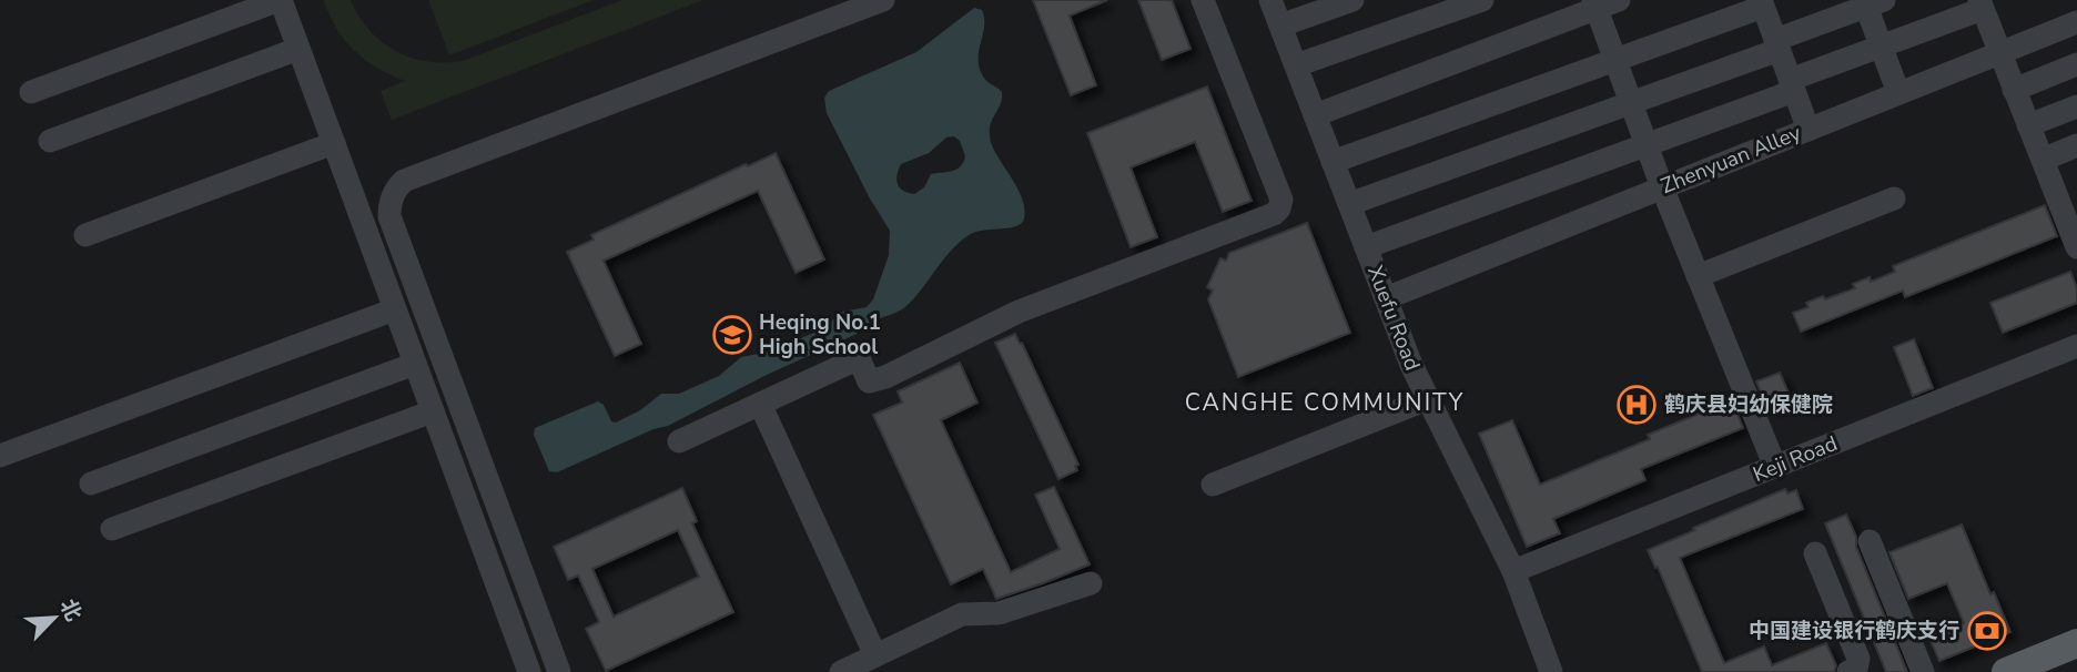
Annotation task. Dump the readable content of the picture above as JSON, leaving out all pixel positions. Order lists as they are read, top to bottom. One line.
{"streets":{"street":["Zhenyuan Alley","Xuefu Road","Keji Road"]},"crossings":[["Zhenyuan Alley","Xuefu Road"],["Xuefu Road","Keji Road"]],"districts":["CANGHE COMMUNITY"],"places":{"school or university":["Heqing No.1 High School"],"hospital":["鹤庆县妇幼保健院"],"bank":["中国建设银行鹤庆支行"]},"north":"top right"}
